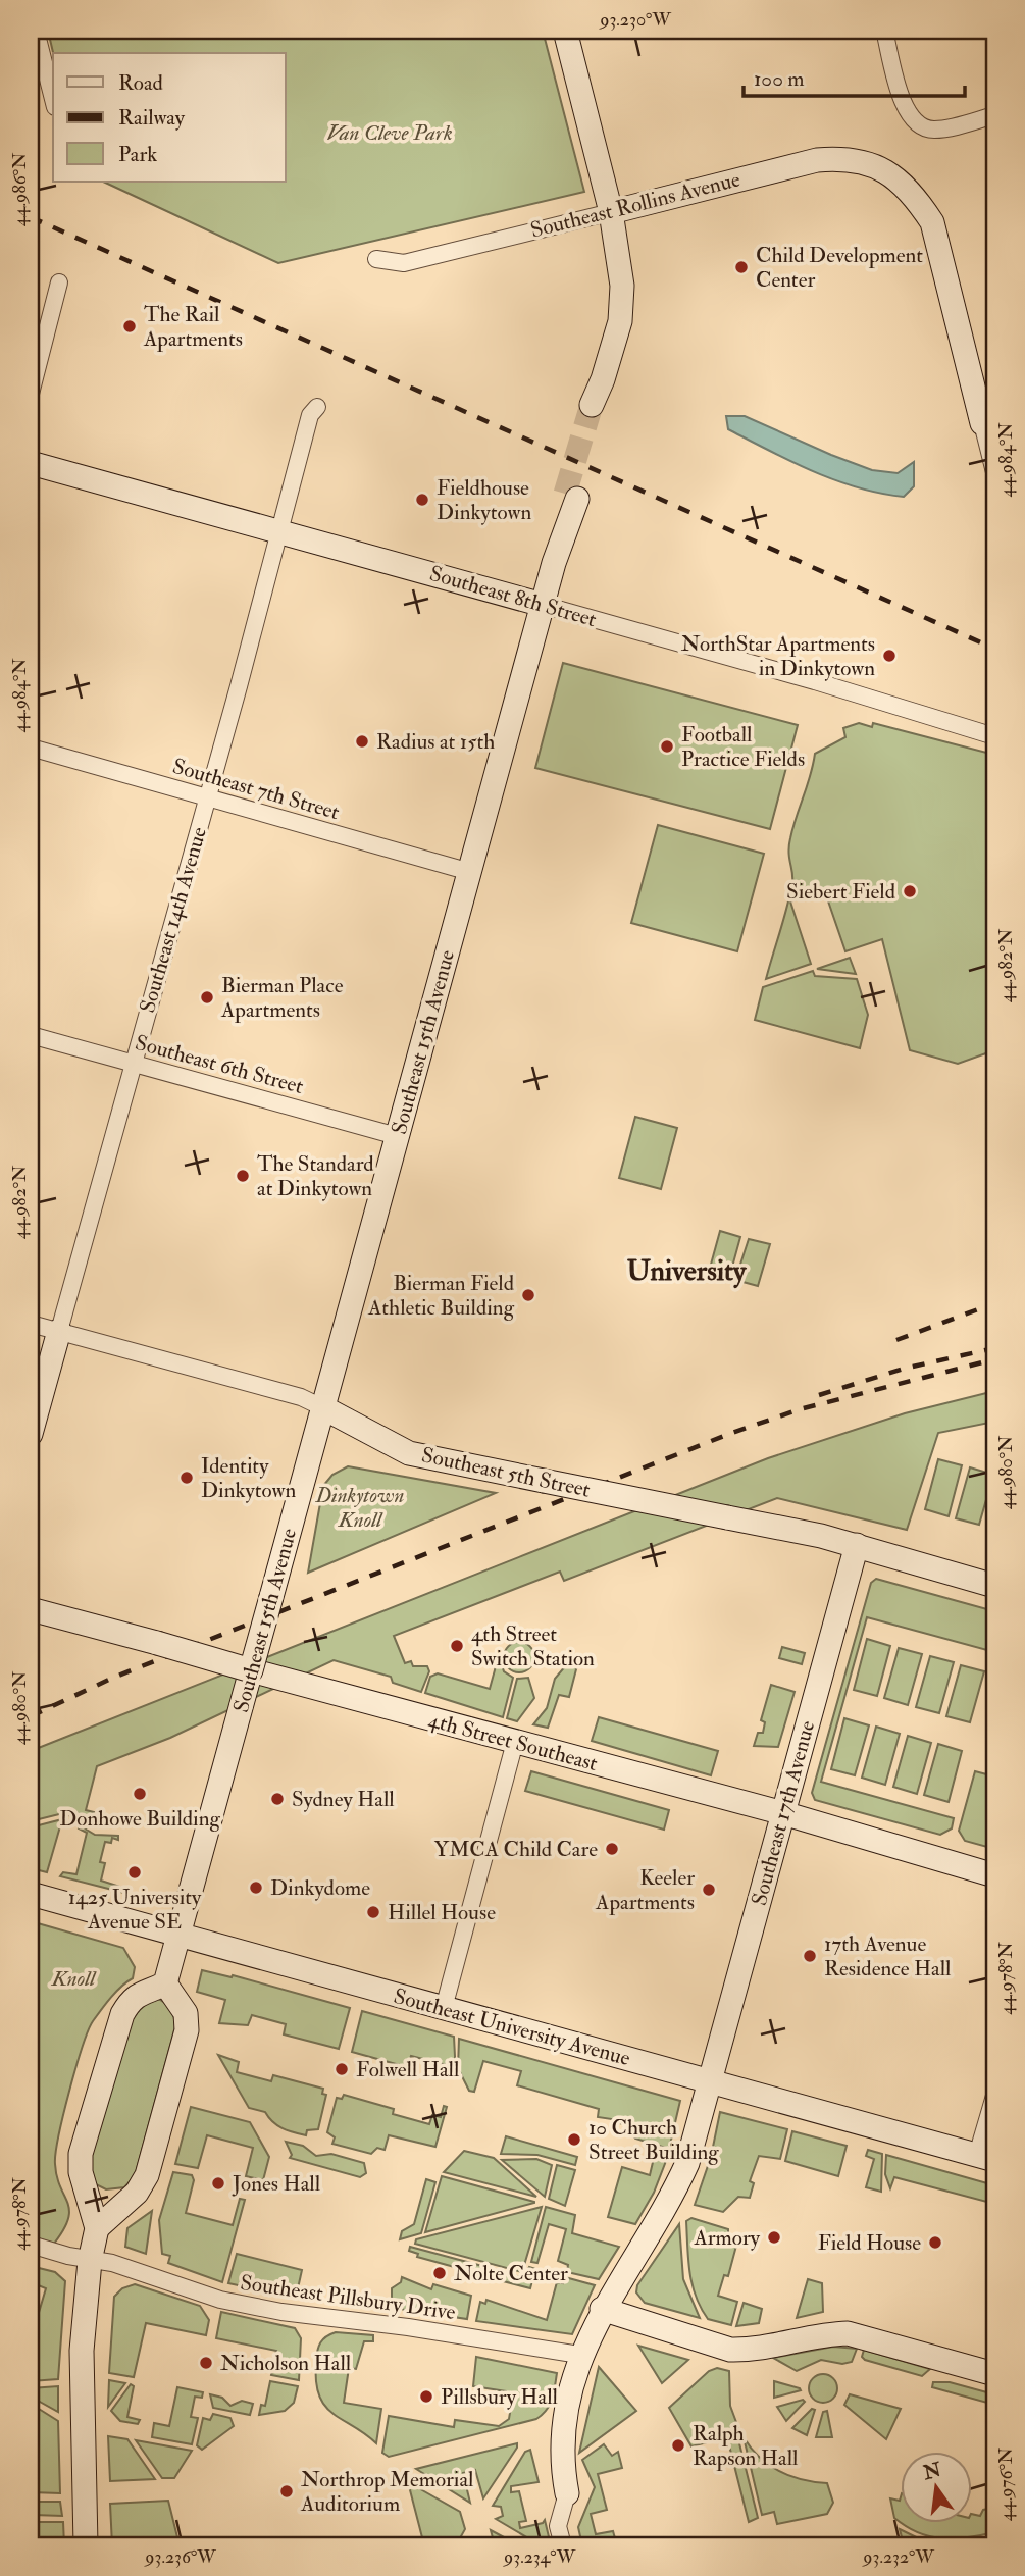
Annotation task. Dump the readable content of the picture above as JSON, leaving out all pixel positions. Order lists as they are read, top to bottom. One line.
{"streets":{"street":["Southeast Rollins Avenue","Southeast 8th Street","Southeast 7th Street","Southeast 14th Avenue","Southeast 15th Avenue","Southeast 6th Street","Southeast 5th Street","4th Street Southeast","Southeast 17th Avenue","Southeast University Avenue","Southeast Pillsbury Drive"]},"crossings":[["Southeast 8th Street","Southeast 14th Avenue"],["Southeast 8th Street","Southeast 15th Avenue"],["Southeast 7th Street","Southeast 14th Avenue"],["Southeast 7th Street","Southeast 15th Avenue"],["Southeast 14th Avenue","Southeast 6th Street"],["Southeast 14th Avenue","Southeast 5th Street"],["Southeast 15th Avenue","Southeast 6th Street"],["Southeast 15th Avenue","Southeast 5th Street"],["Southeast 15th Avenue","4th Street Southeast"],["Southeast 15th Avenue","Southeast University Avenue"],["Southeast 5th Street","Southeast 17th Avenue"],["4th Street Southeast","Southeast 17th Avenue"],["Southeast 17th Avenue","Southeast University Avenue"],["Southeast 17th Avenue","Southeast Pillsbury Drive"]],"districts":["University"],"parks":["Van Cleve Park","Dinkytown Knoll","Knoll"],"places":["Child Development Center","The Rail Apartments","Fieldhouse Dinkytown","NorthStar Apartments in Dinkytown","Radius at 15th","Football Practice Fields","Siebert Field","Bierman Place Apartments","The Standard at Dinkytown","Bierman Field Athletic Building","Identity Dinkytown","4th Street Switch Station","Donhowe Building","Sydney Hall","YMCA Child Care","1425 University Avenue SE","Dinkydome","Keeler Apartments","Hillel House","17th Avenue Residence Hall","Folwell Hall","10 Church Street Building","Jones Hall","Armory","Field House","Nolte Center","Nicholson Hall","Pillsbury Hall","Ralph Rapson Hall","Northrop Memorial Auditorium"],"legend":["Road","Railway","Park"],"scale_bar":"100 m","north":"top","coordinates":["93.230°W","44.986°N","44.984°N","44.982°N","44.980°N","44.978°N","44.976°N","93.236°W","93.234°W","93.232°W"]}
